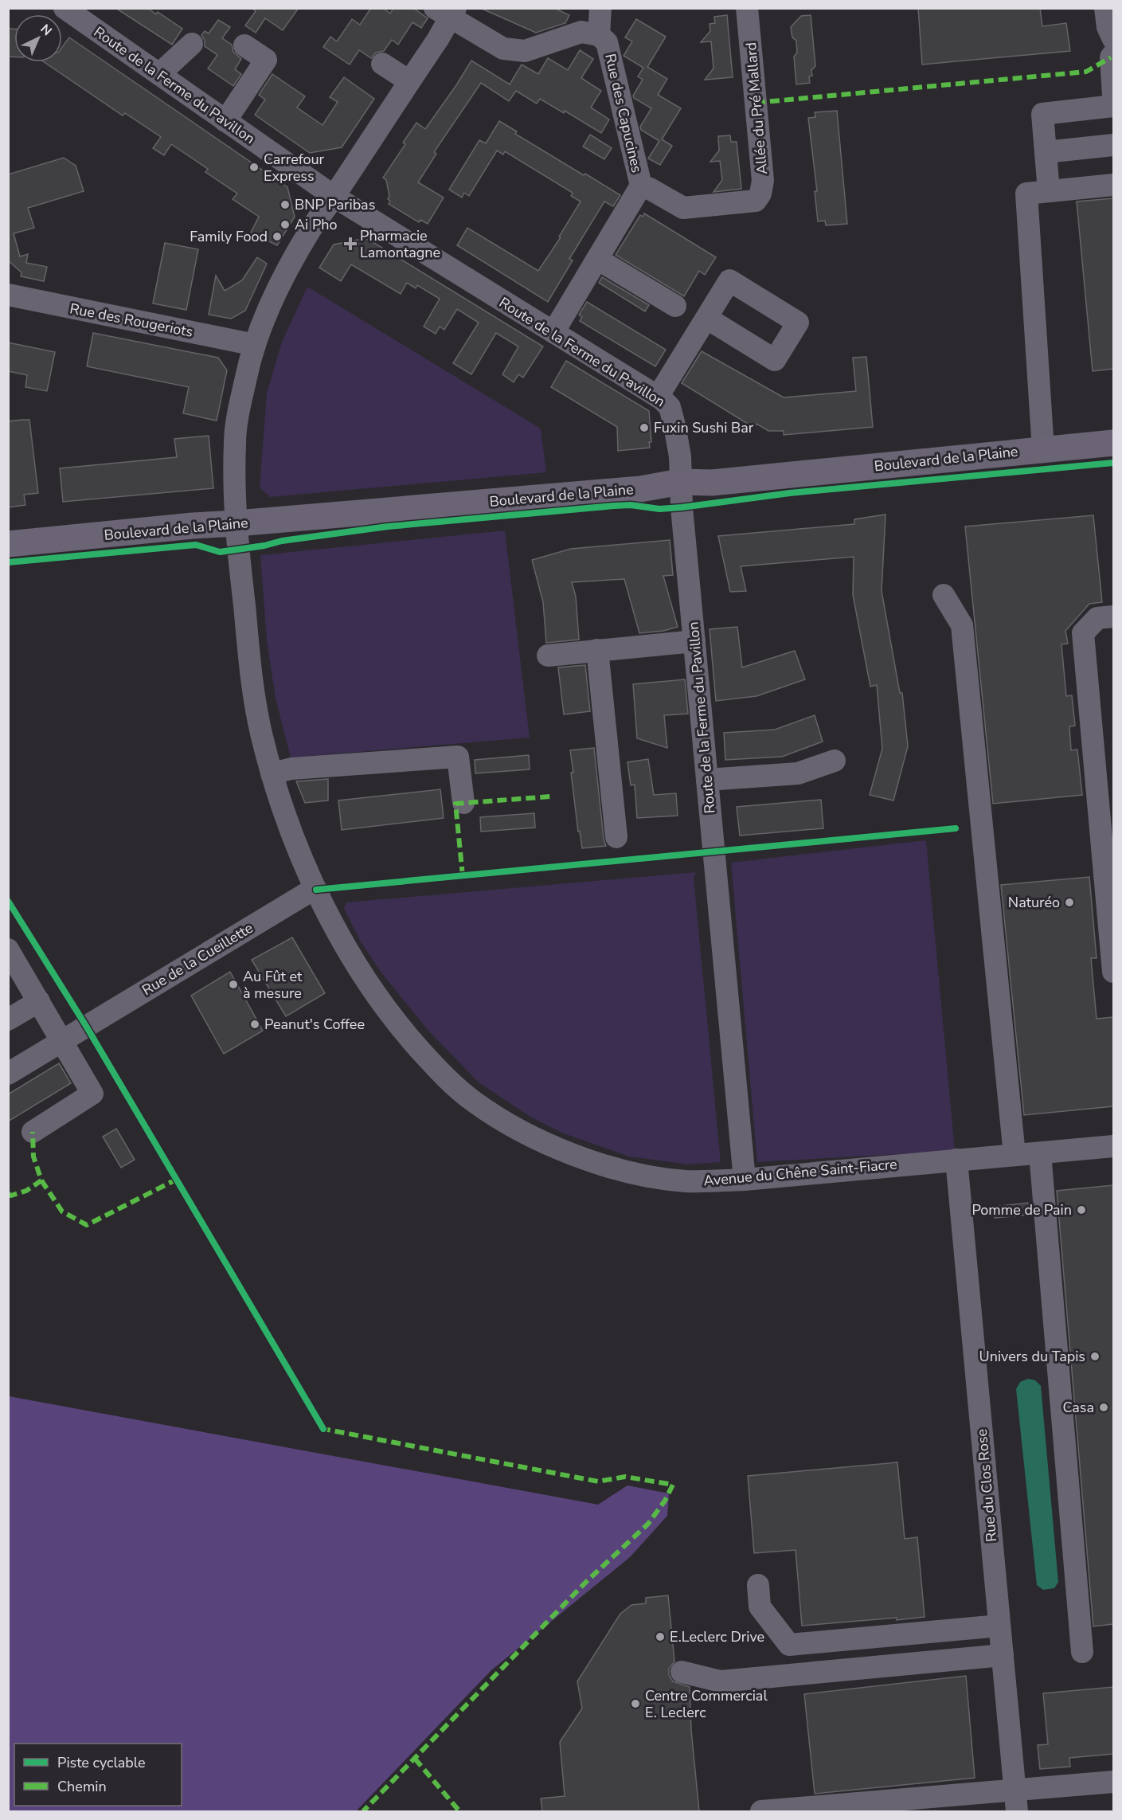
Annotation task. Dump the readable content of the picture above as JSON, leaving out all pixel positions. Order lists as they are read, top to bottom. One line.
{"streets":{"main road":["Boulevard de la Plaine"],"street":["Route de la Ferme du Pavillon","Allée du Pré Mallard","Rue des Capucines","Rue des Rougeriots","Rue de la Cueillette","Avenue du Chêne Saint-Fiacre","Rue du Clos Rose"]},"crossings":[["Route de la Ferme du Pavillon","Rue des Capucines"],["Route de la Ferme du Pavillon","Boulevard de la Plaine"],["Route de la Ferme du Pavillon","Avenue du Chêne Saint-Fiacre"],["Allée du Pré Mallard","Rue des Capucines"],["Rue des Capucines","Avenue du Chêne Saint-Fiacre"],["Rue des Rougeriots","Avenue du Chêne Saint-Fiacre"],["Boulevard de la Plaine","Avenue du Chêne Saint-Fiacre"],["Rue de la Cueillette","Avenue du Chêne Saint-Fiacre"],["Avenue du Chêne Saint-Fiacre","Rue du Clos Rose"]],"places":{"other":["Carrefour Express","BNP Paribas","Ai Pho","Family Food","Fuxin Sushi Bar","Naturéo","Au Fût et à mesure","Peanut's Coffee","Pomme de Pain","Univers du Tapis","Casa","E.Leclerc Drive","Centre Commercial E. Leclerc"],"health":["Pharmacie Lamontagne"]},"legend":["Piste cyclable","Chemin"],"north":"top right"}
